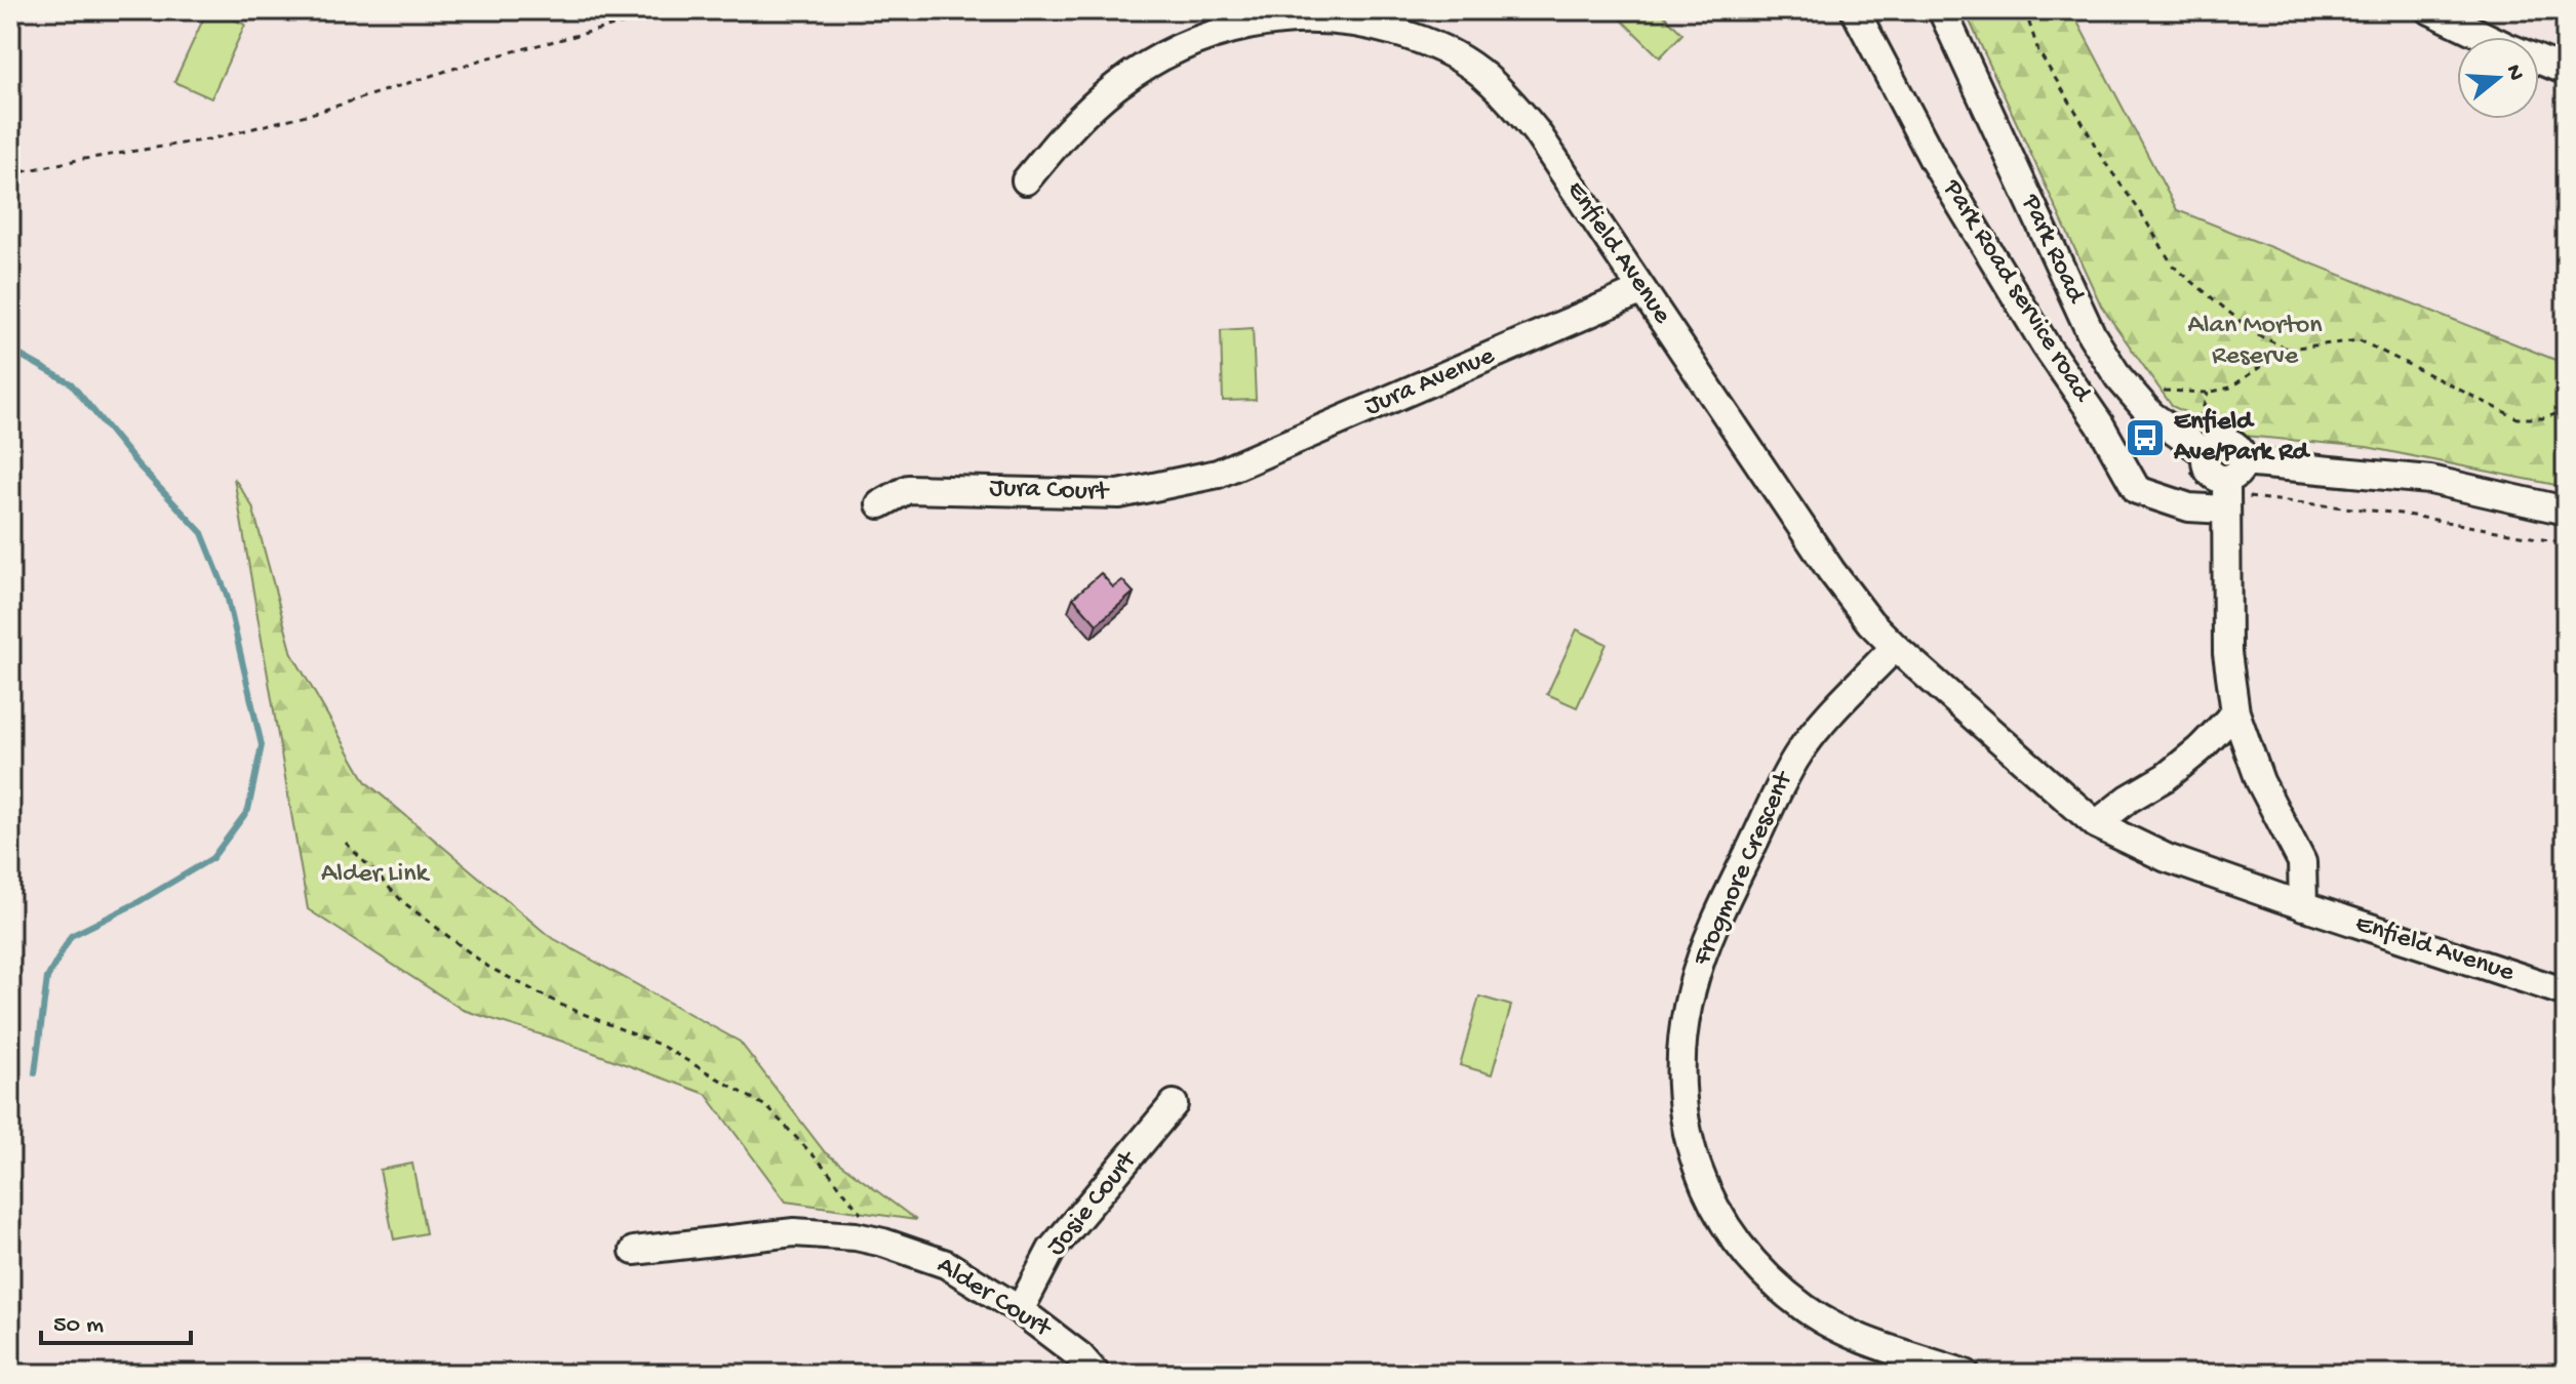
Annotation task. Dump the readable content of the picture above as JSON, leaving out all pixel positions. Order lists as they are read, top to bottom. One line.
{"streets":{"street":["Park Road","Enfield Avenue","Park Road service road","Jura Avenue","Jura Court","Frogmore Crescent","Josie Court","Alder Court"]},"crossings":[["Park Road","Park Road service road"],["Enfield Avenue","Jura Avenue"],["Enfield Avenue","Frogmore Crescent"],["Jura Avenue","Jura Court"],["Josie Court","Alder Court"]],"parks":["Alan Morton Reserve","Alder Link"],"places":{"bus stop":["Enfield Ave/Park Rd"]},"scale_bar":"50 m","north":"right"}
